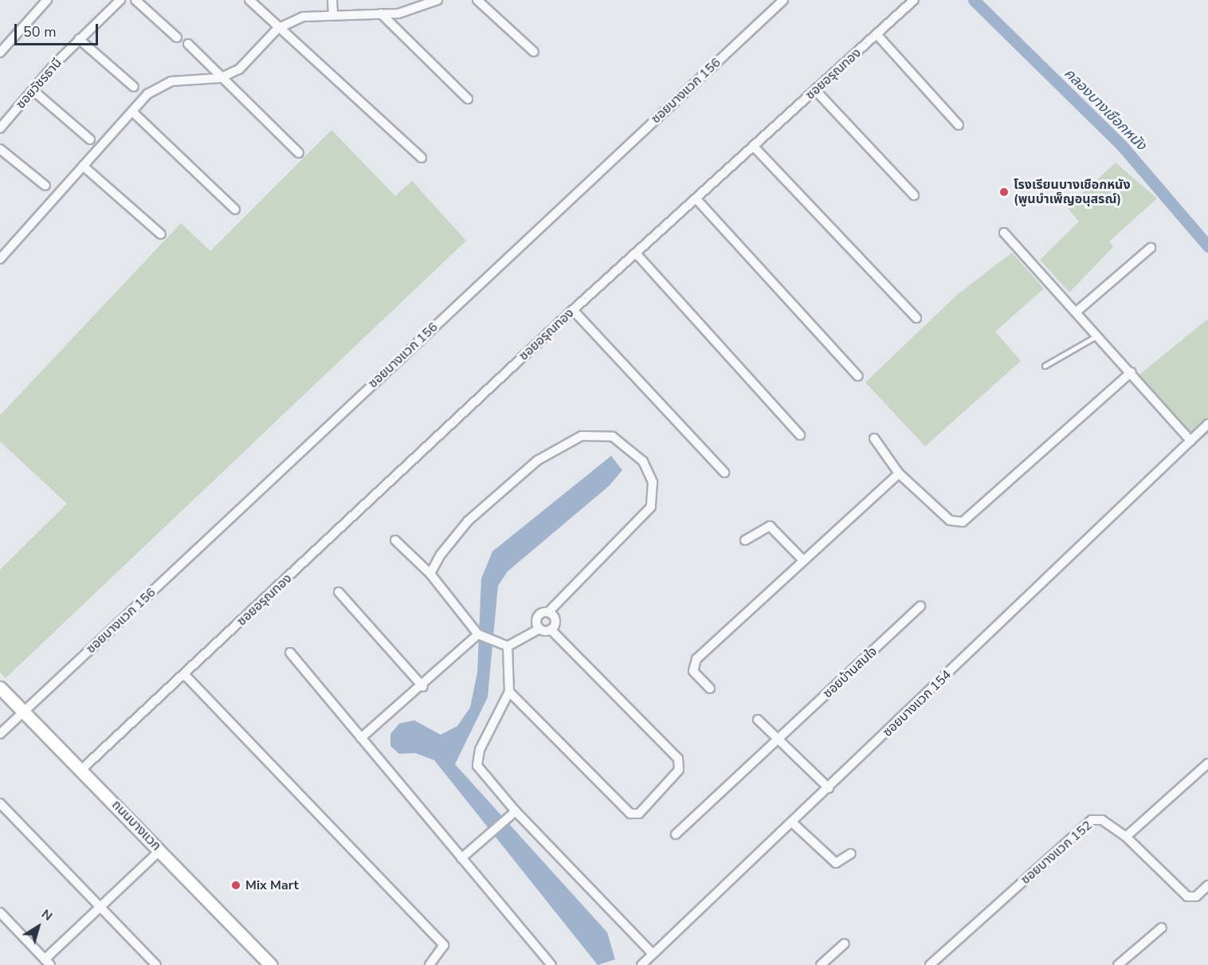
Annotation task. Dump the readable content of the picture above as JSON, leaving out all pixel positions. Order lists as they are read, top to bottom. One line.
{"streets":{"main road":["ถนนบางแวก"],"street":["ซอยอรุณทอง","ซอยวัชรธานี","ซอยบางแวก 156","ซอยบ้านสมใจ","ซอยบางแวก 154","ซอยบางแวก 152"]},"crossings":[["ซอยอรุณทอง","ถนนบางแวก"],["ซอยบางแวก 156","ถนนบางแวก"]],"water":["คลองบางเชือกหนัง"],"places":["โรงเรียนบางเชือกหนัง (พูนบำเพ็ญอนุสรณ์)","Mix Mart"],"scale_bar":"50 m","north":"top right"}
